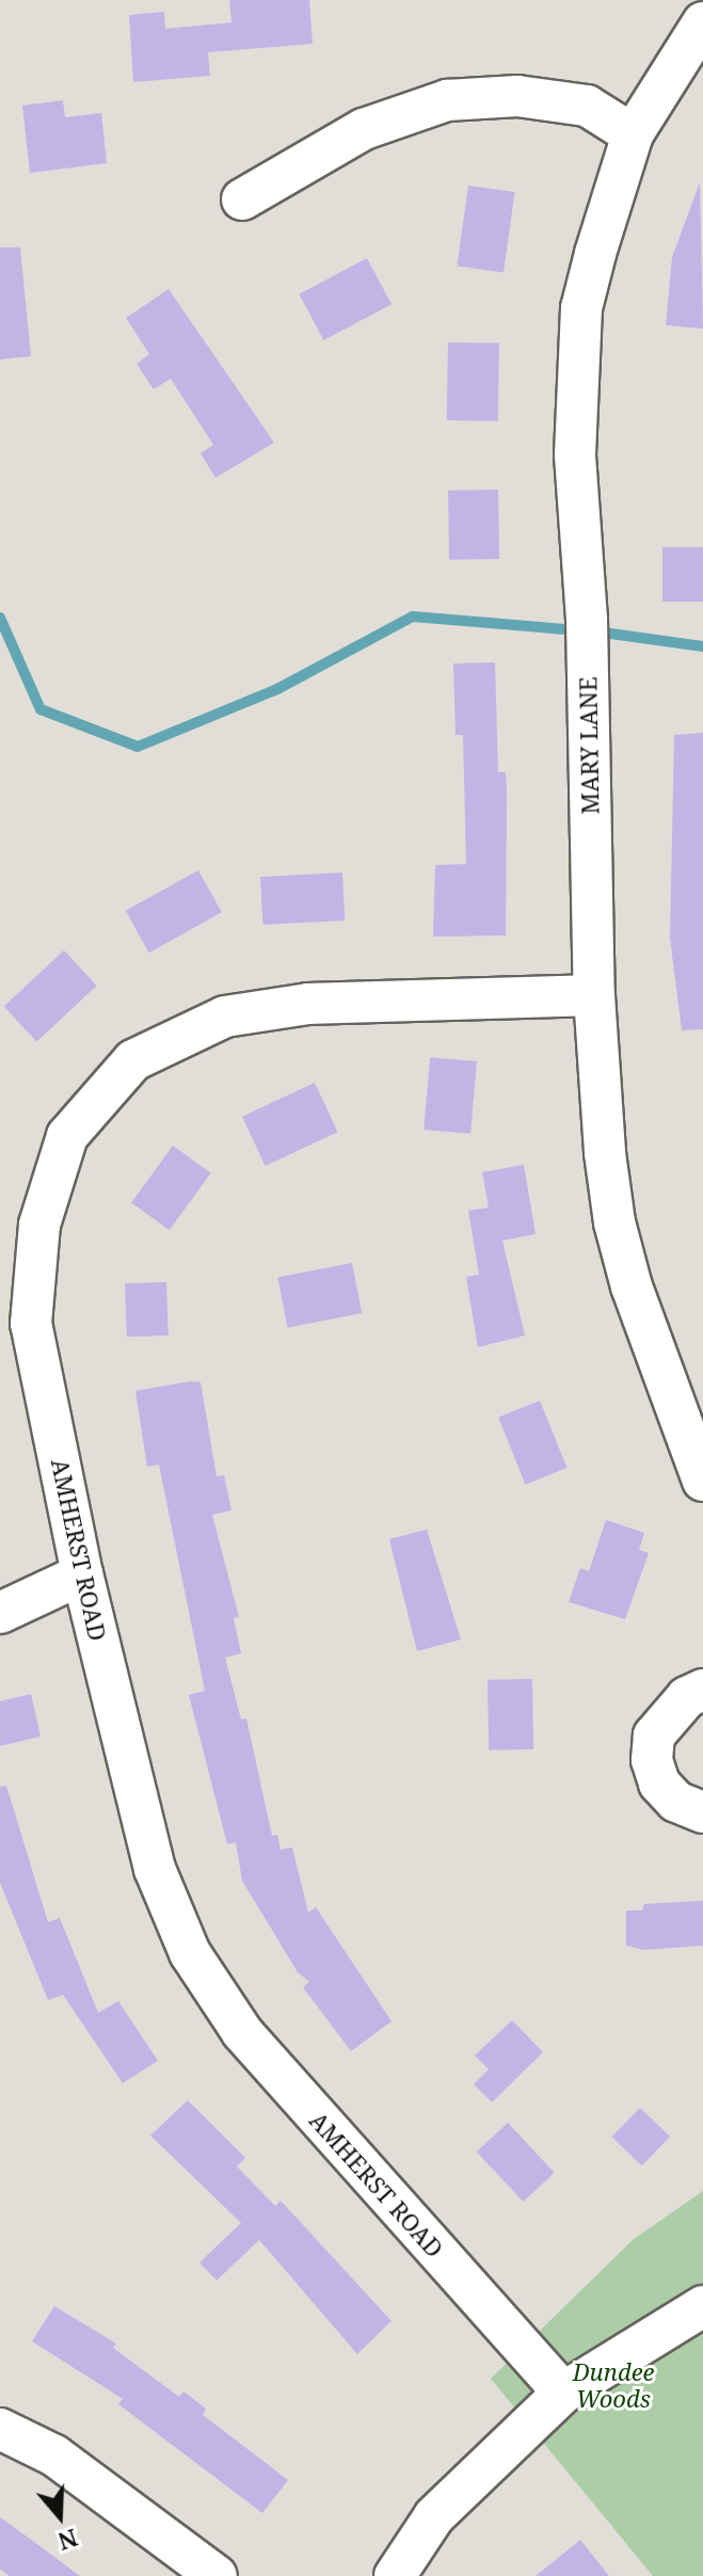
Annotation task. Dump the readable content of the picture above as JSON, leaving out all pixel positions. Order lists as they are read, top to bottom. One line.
{"streets":{"street":["MARY LANE","AMHERST ROAD"]},"crossings":[["MARY LANE","AMHERST ROAD"]],"parks":["Dundee Woods"],"north":"bottom"}
